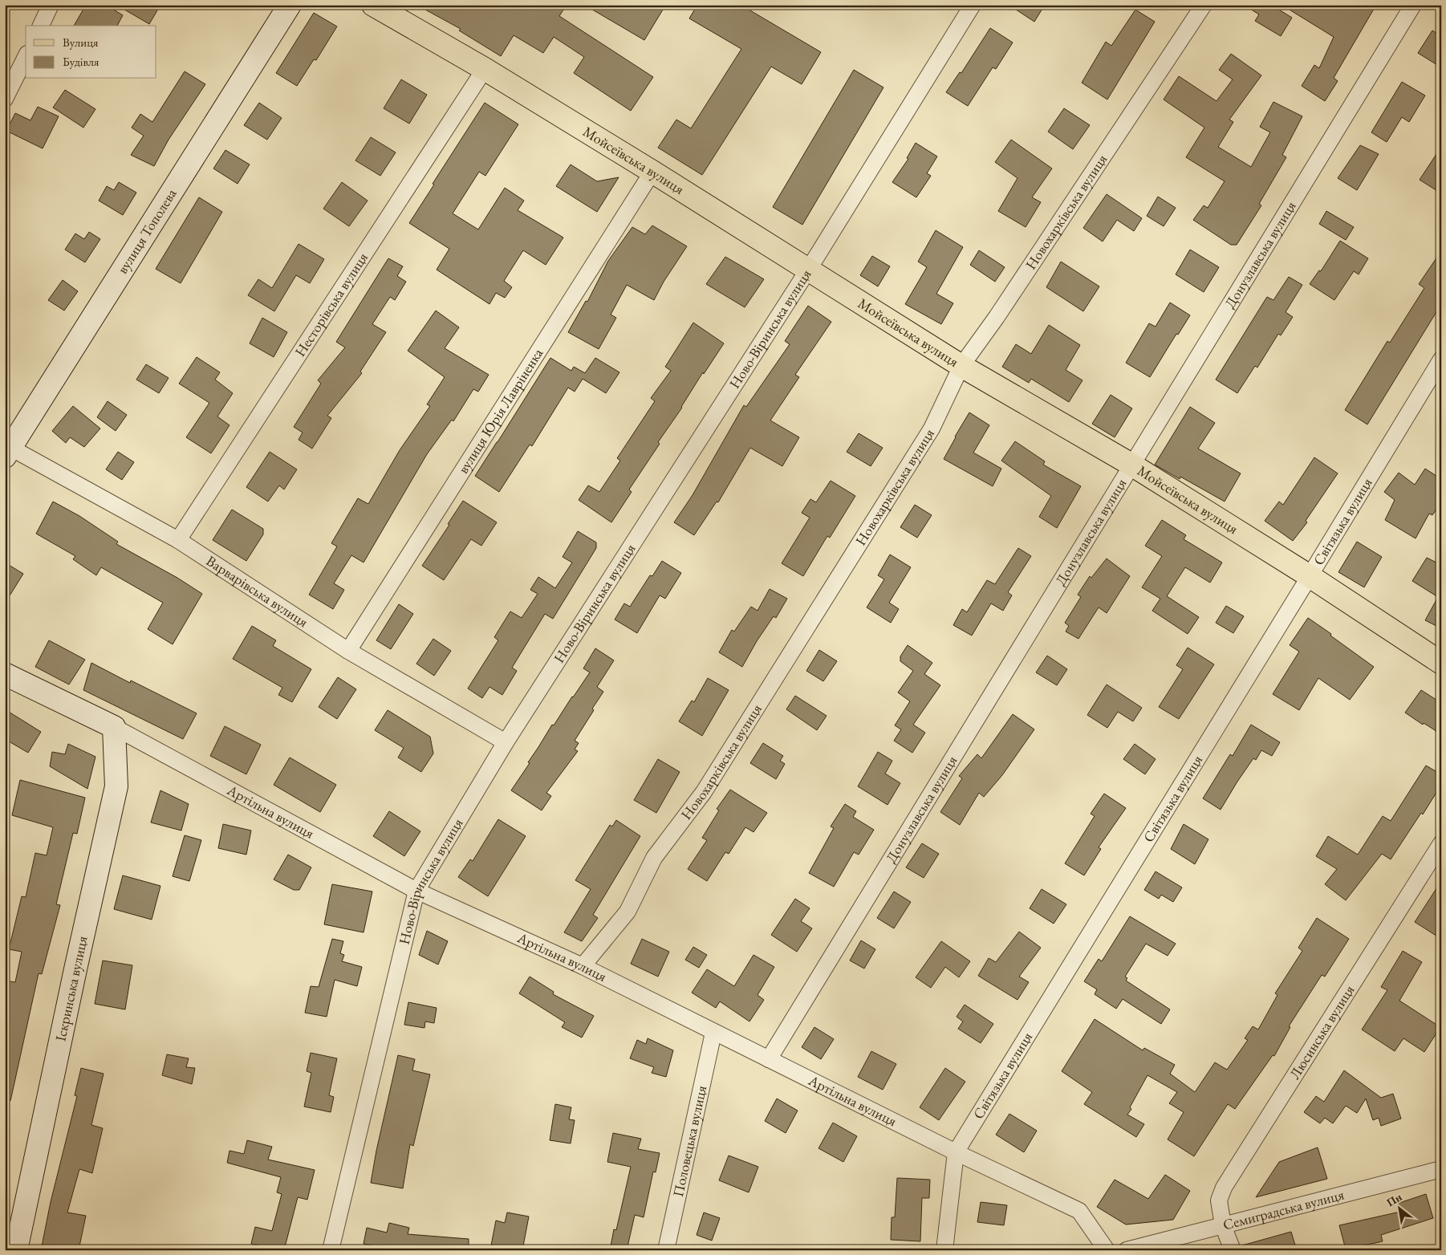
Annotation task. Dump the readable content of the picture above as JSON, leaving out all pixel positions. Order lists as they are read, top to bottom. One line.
{"streets":{"main road":["Мойсеївська вулиця"],"street":["Новохарківська вулиця","вулиця Тополева","Донузлавська вулиця","Несторівська вулиця","Ново-Віринська вулиця","вулиця Юрія Лавріненка","Світязька вулиця","Варварівська вулиця","Артільна вулиця","Іскринська вулиця","Люсинська вулиця","Половецька вулиця","Семиградська вулиця"]},"crossings":[["Мойсеївська вулиця","Новохарківська вулиця"],["Мойсеївська вулиця","Донузлавська вулиця"],["Мойсеївська вулиця","Несторівська вулиця"],["Мойсеївська вулиця","Ново-Віринська вулиця"],["Мойсеївська вулиця","вулиця Юрія Лавріненка"],["Мойсеївська вулиця","Світязька вулиця"],["Новохарківська вулиця","Артільна вулиця"],["вулиця Тополева","Варварівська вулиця"],["Донузлавська вулиця","Артільна вулиця"],["Несторівська вулиця","Варварівська вулиця"],["Ново-Віринська вулиця","Варварівська вулиця"],["Ново-Віринська вулиця","Артільна вулиця"],["вулиця Юрія Лавріненка","Варварівська вулиця"],["Світязька вулиця","Артільна вулиця"],["Артільна вулиця","Іскринська вулиця"],["Артільна вулиця","Половецька вулиця"],["Люсинська вулиця","Семиградська вулиця"]],"legend":["Вулиця","Будівля"],"north":"top left"}
